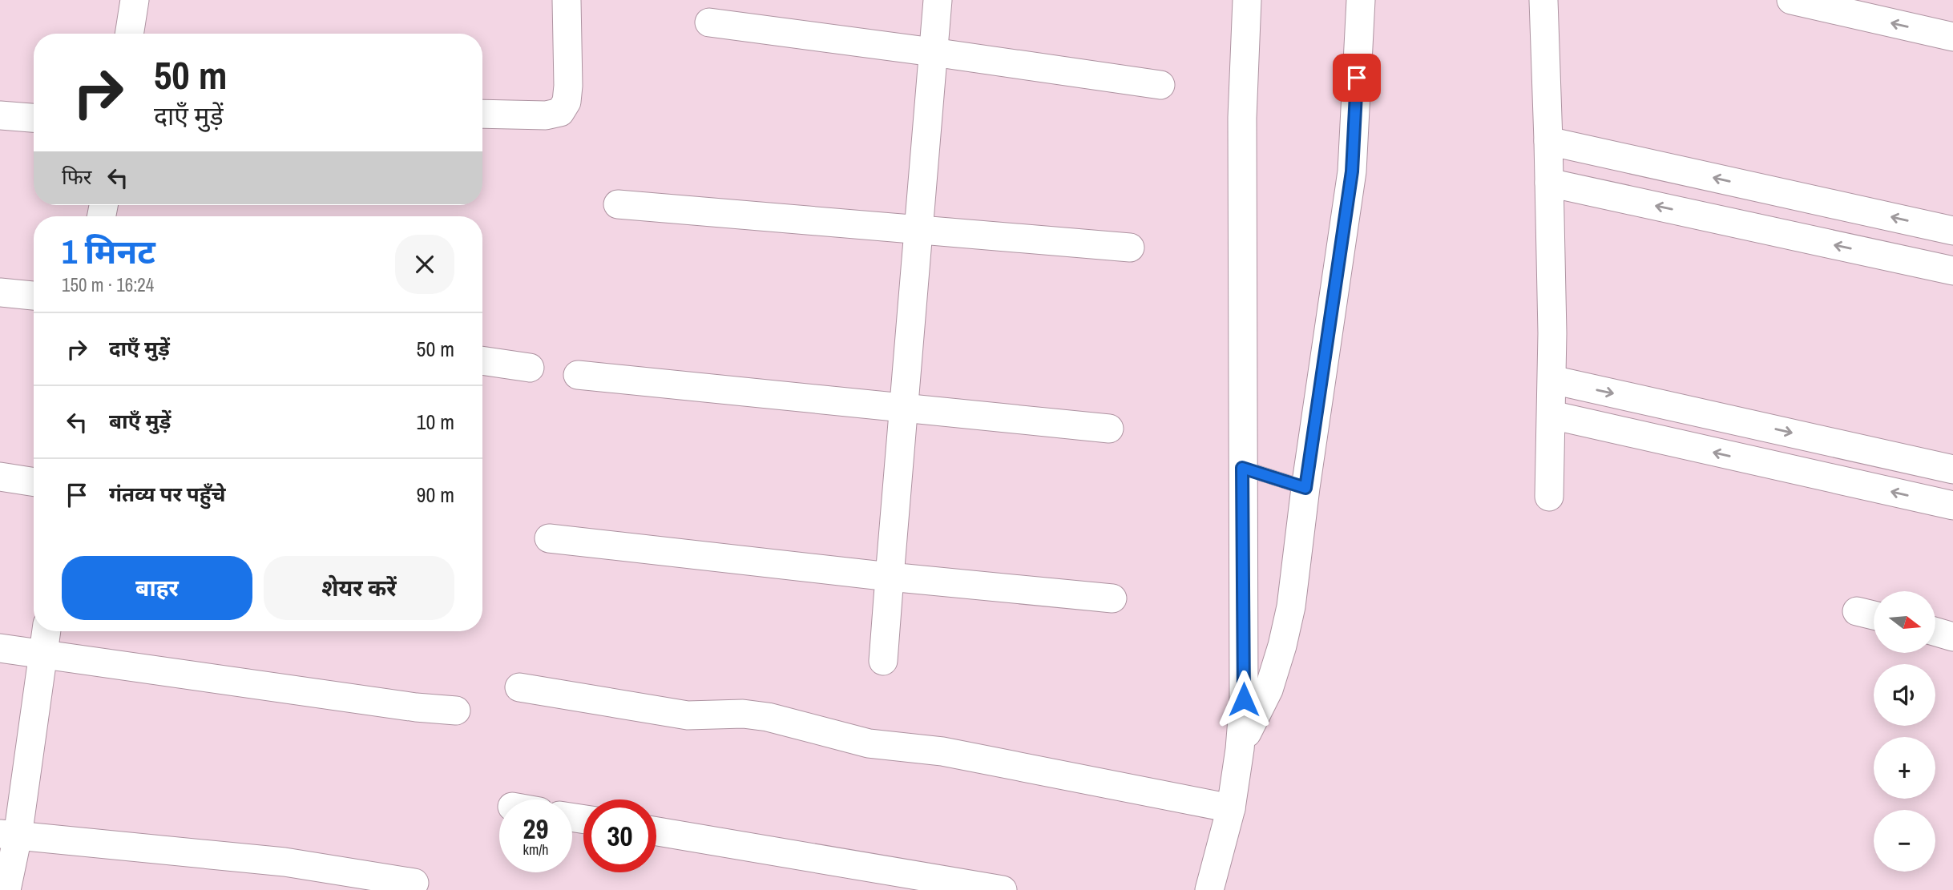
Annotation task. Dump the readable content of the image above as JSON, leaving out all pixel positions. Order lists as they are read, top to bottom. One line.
{"north":"right","page":{"turn":["50 m","दाएँ मुड़ें"],"then":"फिर","heading":["1 मिनट","150 m · 16:24"],"list":[{"name":"दाएँ मुड़ें","value":"50 m"},{"name":"बाएँ मुड़ें","value":"10 m"},{"name":"गंतव्य पर पहुँचे","value":"90 m"}],"buttons":["बाहर","शेयर करें"],"map_buttons":["+","−"],"speed":"29 km/h","limit":"30"}}
